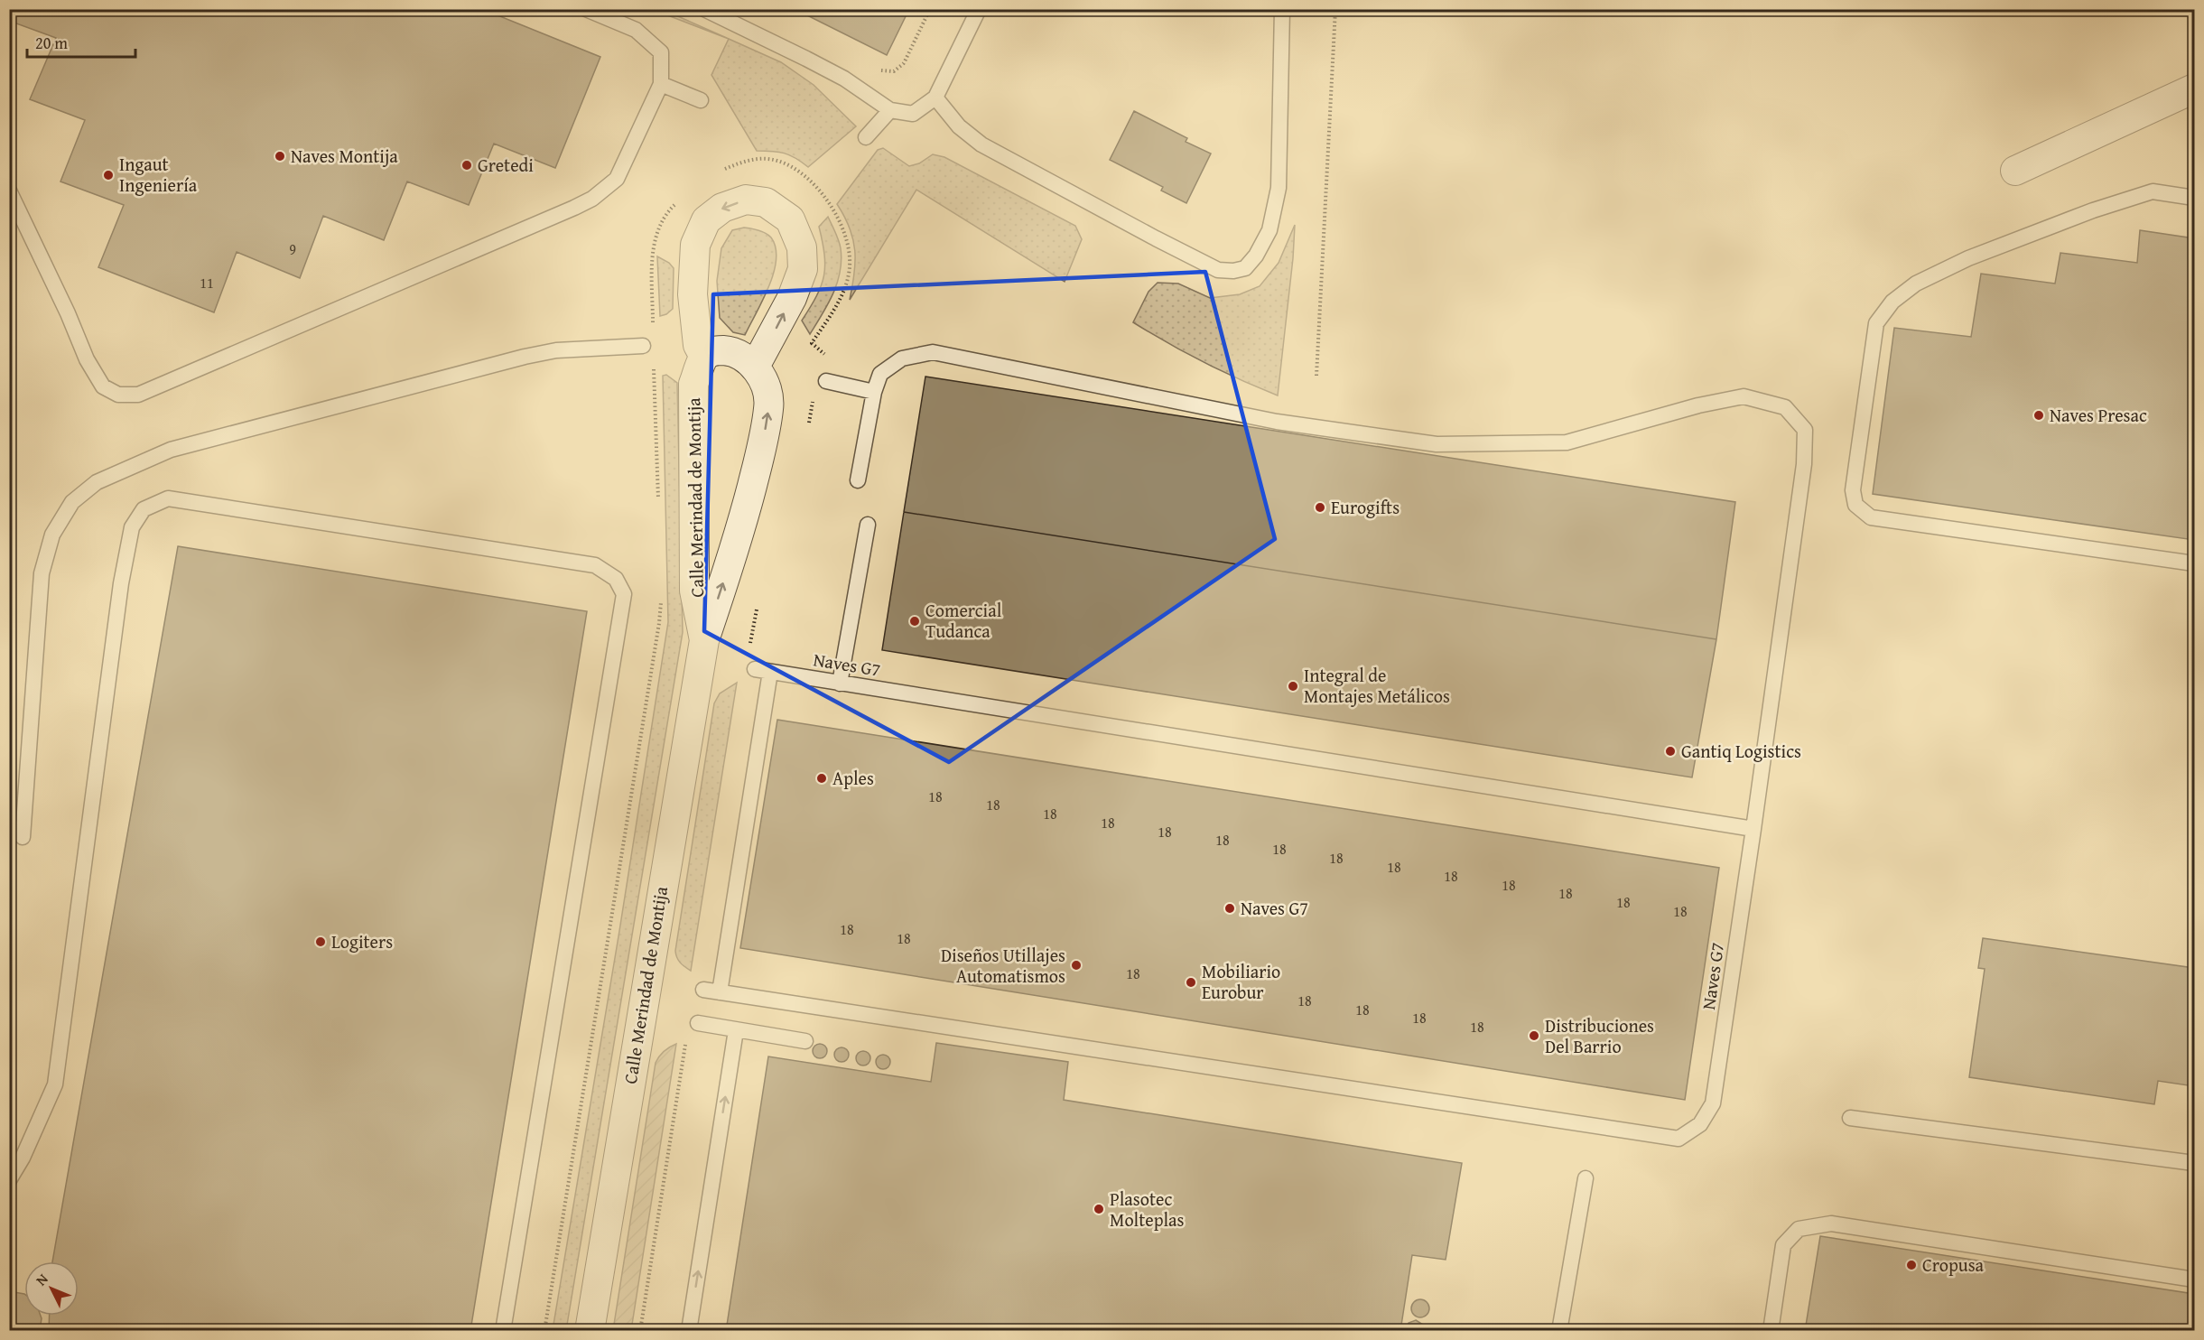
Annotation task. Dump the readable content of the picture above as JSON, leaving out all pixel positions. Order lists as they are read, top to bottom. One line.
{"streets":{"street":["Calle Merindad de Montija"],"lane":["Naves G7"]},"places":["Naves Montija","Gretedi","Ingaut Ingeniería","Naves Presac","Eurogifts","Comercial Tudanca","Integral de Montajes Metálicos","Gantiq Logistics","Aples","Naves G7","Logiters","Diseños Utillajes Automatismos","Mobiliario Eurobur","Distribuciones Del Barrio","Plasotec Molteplas","Cropusa"],"house_numbers":["9","11","18","18","18","18","18","18","18","18","18","18","18","18","18","18","18","18","18","18","18","18","18"],"scale_bar":"20 m","north":"top left"}
